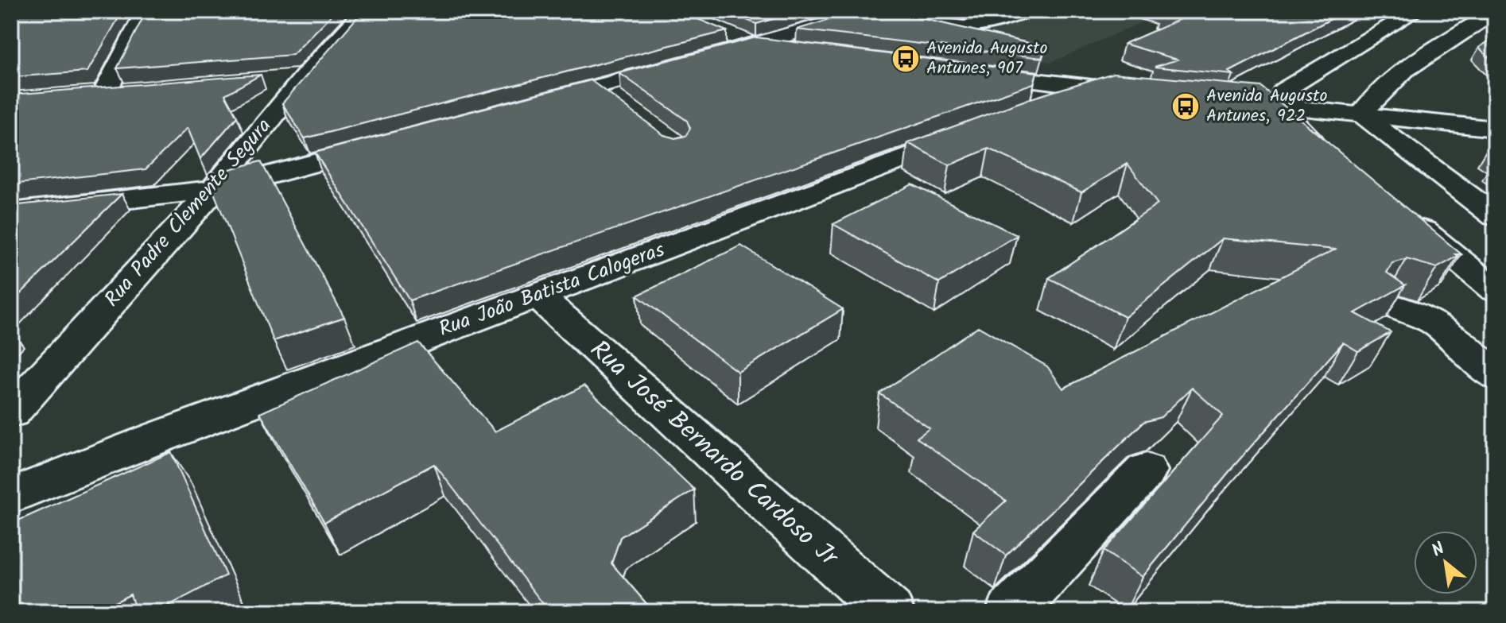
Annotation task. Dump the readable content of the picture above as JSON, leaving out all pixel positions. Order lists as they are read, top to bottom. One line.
{"streets":{"street":["Rua Padre Clemente Segura","Rua João Batista Calogeras","Rua José Bernardo Cardoso Jr"]},"crossings":[["Rua João Batista Calogeras","Rua José Bernardo Cardoso Jr"]],"places":{"bus stop":["Avenida Augusto Antunes, 907","Avenida Augusto Antunes, 922"]},"north":"top left"}
